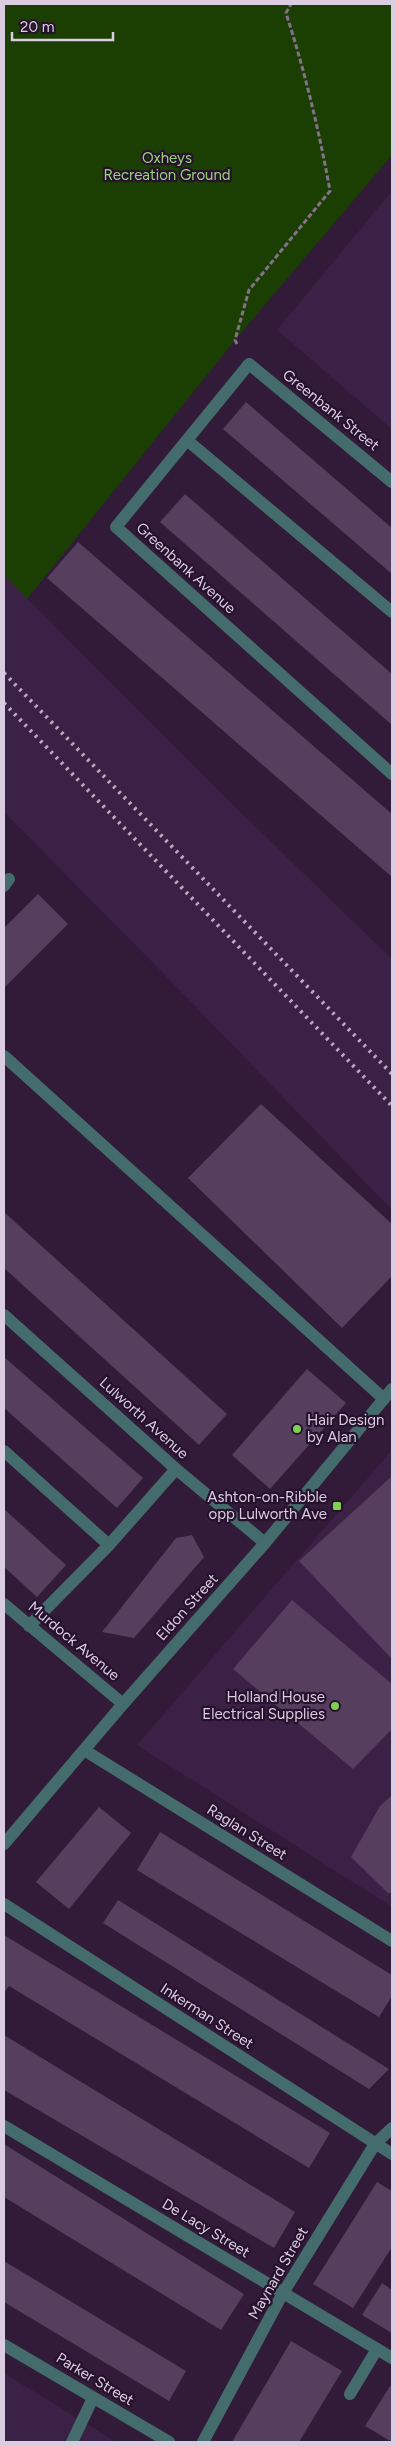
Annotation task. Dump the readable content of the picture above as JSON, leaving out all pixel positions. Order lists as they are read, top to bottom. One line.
{"streets":{"street":["Greenbank Street","Greenbank Avenue","Lulworth Avenue","Eldon Street","Murdock Avenue","Raglan Street","Inkerman Street","De Lacy Street","Maynard Street","Parker Street"]},"crossings":[["Greenbank Street","Greenbank Avenue"],["Lulworth Avenue","Eldon Street"],["Eldon Street","Murdock Avenue"],["Eldon Street","Raglan Street"],["Inkerman Street","Maynard Street"],["De Lacy Street","Maynard Street"]],"parks":["Oxheys Recreation Ground"],"places":{"other":["Hair Design by Alan","Holland House Electrical Supplies"],"transit":["Ashton-on-Ribble opp Lulworth Ave"]},"scale_bar":"20 m"}
